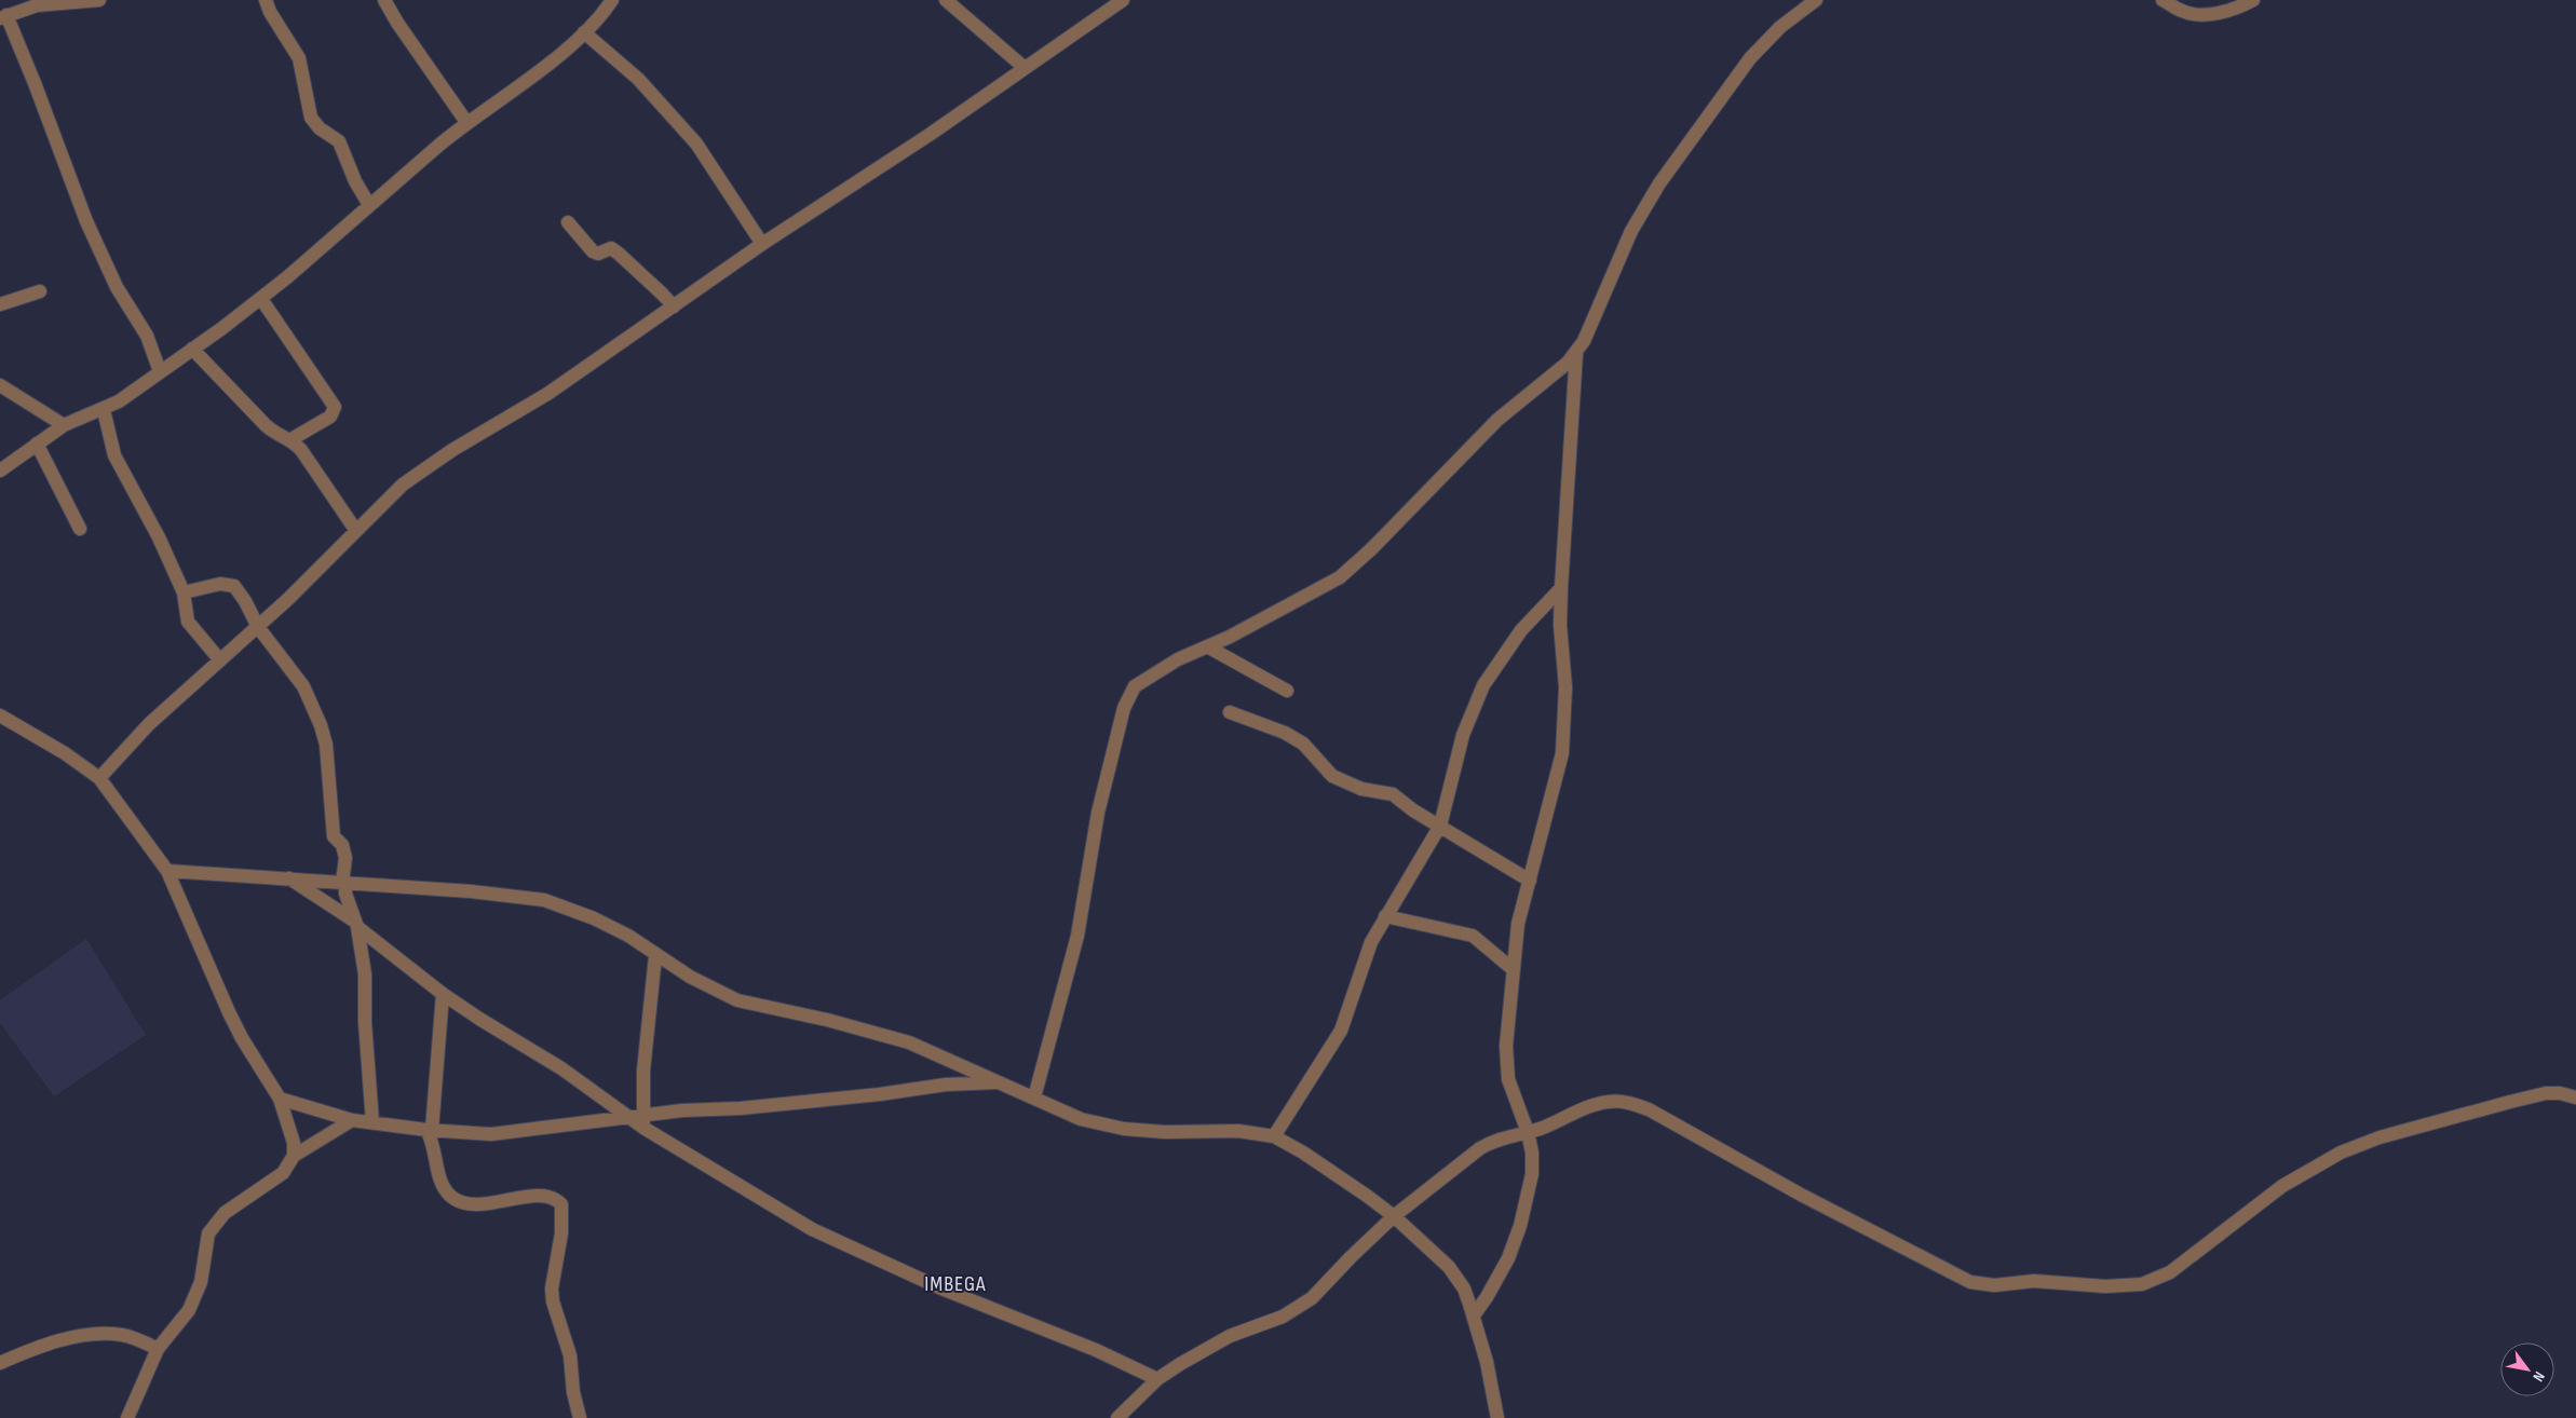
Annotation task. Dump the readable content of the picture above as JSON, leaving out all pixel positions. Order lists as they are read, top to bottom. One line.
{"districts":["IMBEGA"],"north":"bottom right"}
